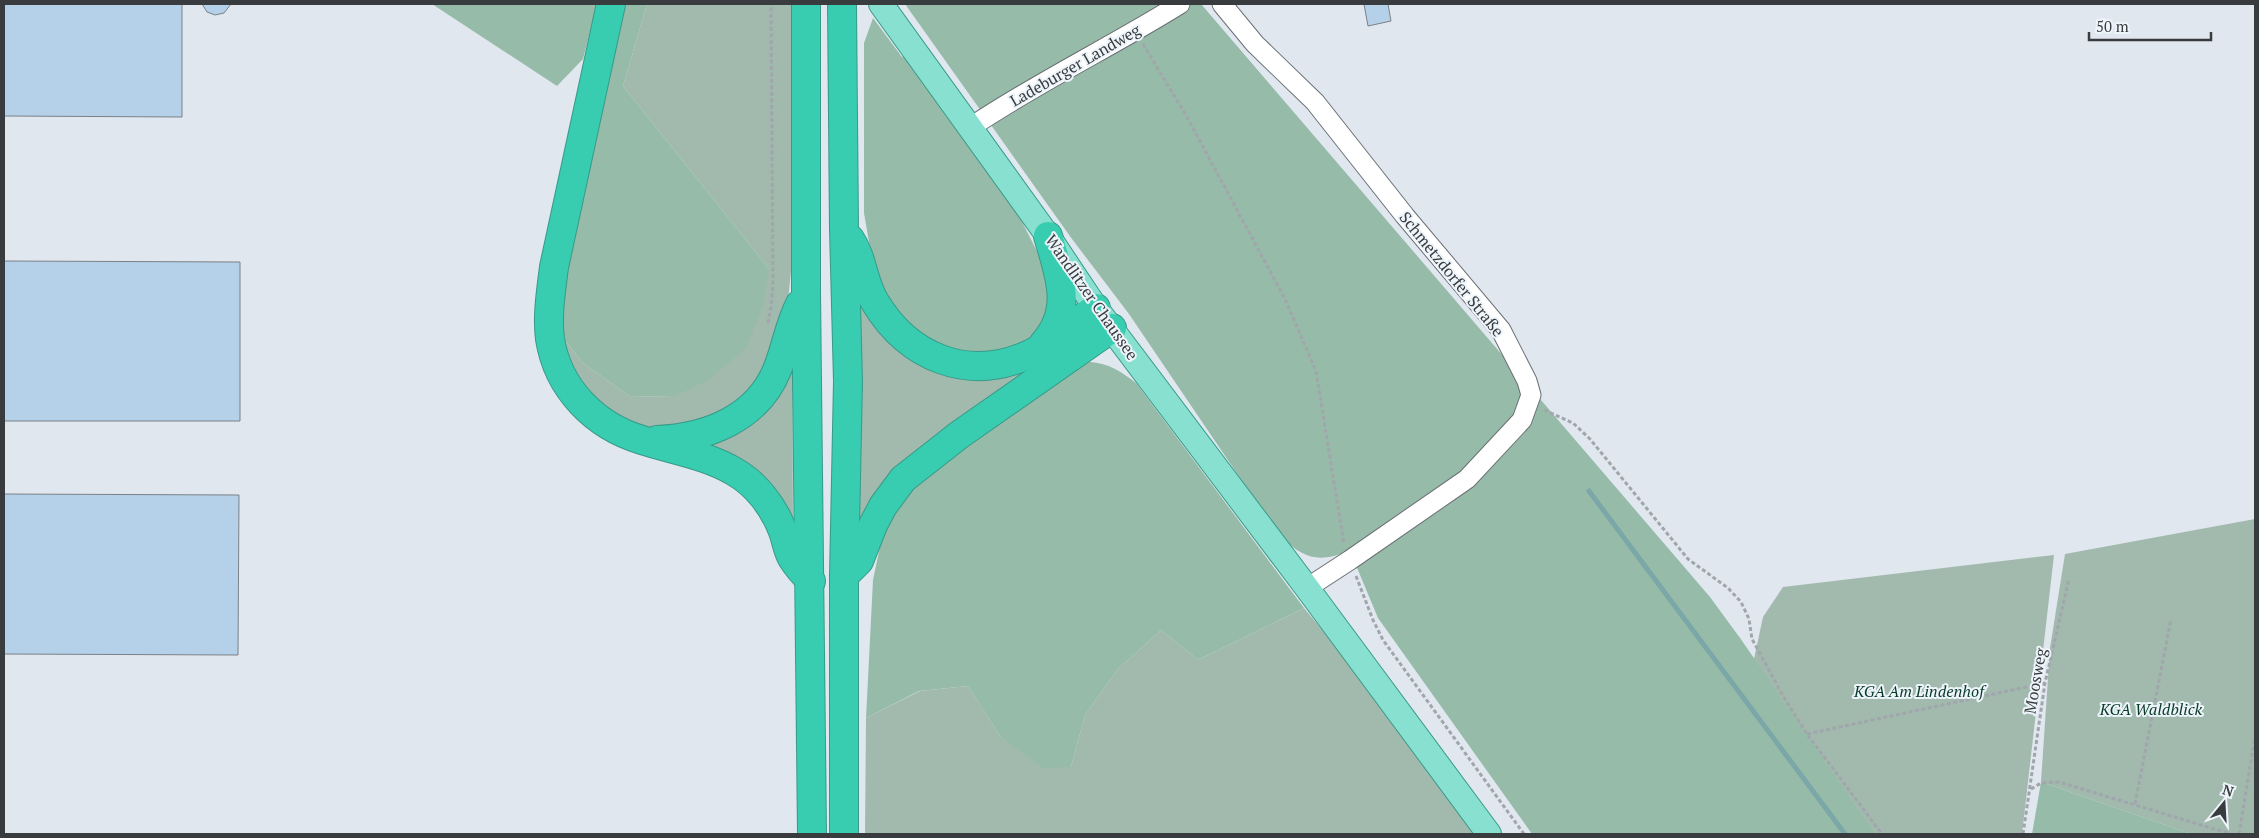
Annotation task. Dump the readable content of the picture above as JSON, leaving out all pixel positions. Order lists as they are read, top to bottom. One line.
{"streets":{"main road":["Wandlitzer Chaussee"],"street":["Ladeburger Landweg","Schmetzdorfer Straße"],"path":["Moosweg"]},"crossings":[["Ladeburger Landweg","Wandlitzer Chaussee"]],"parks":["KGA Am Lindenhof","KGA Waldblick"],"scale_bar":"50 m","north":"top"}
